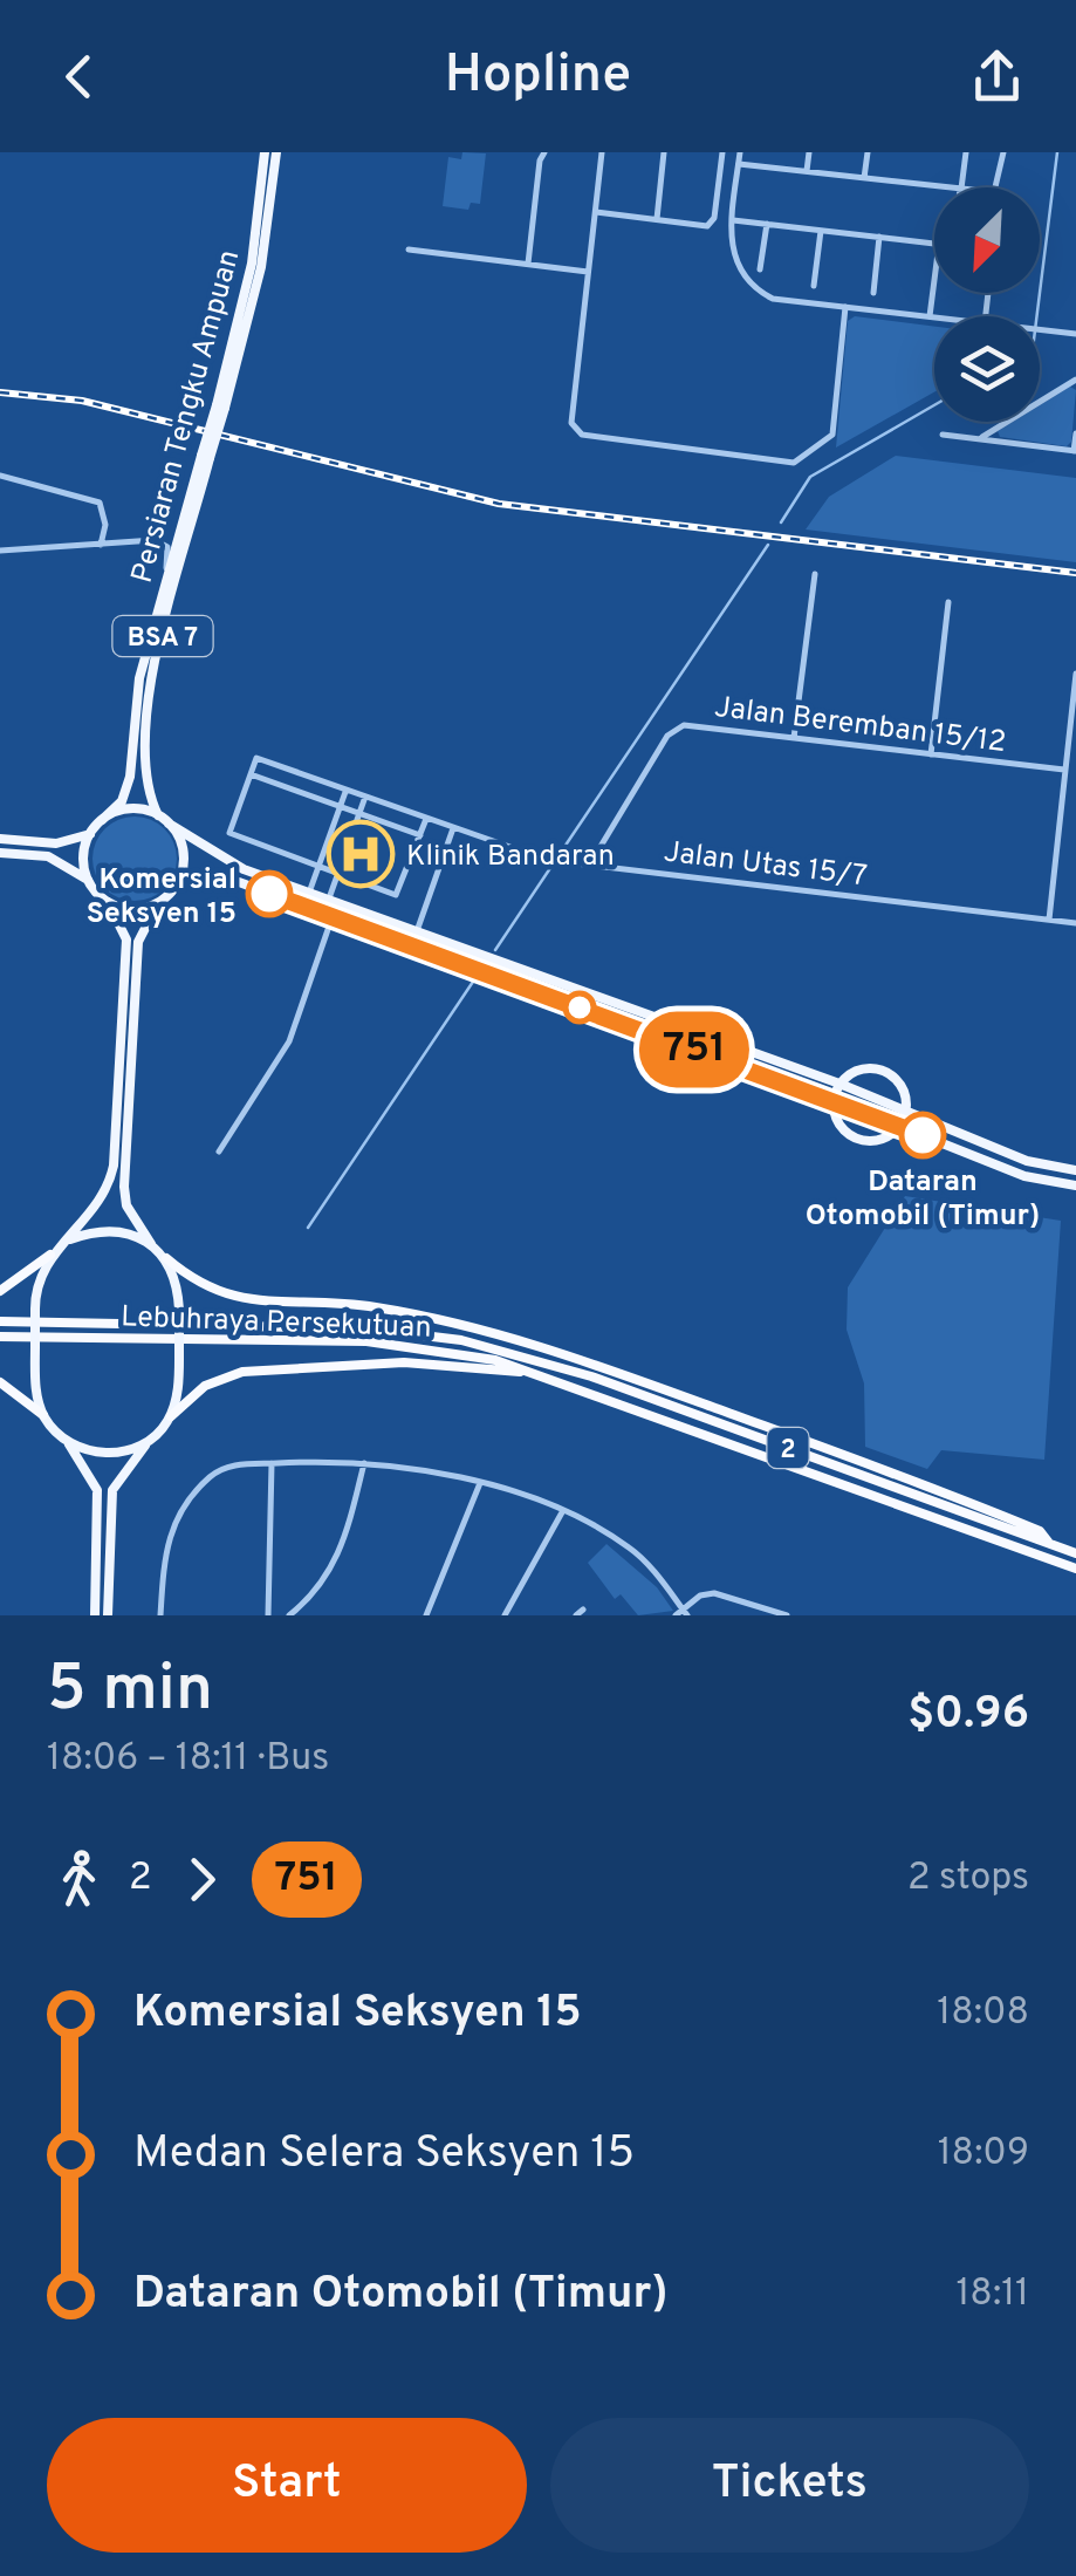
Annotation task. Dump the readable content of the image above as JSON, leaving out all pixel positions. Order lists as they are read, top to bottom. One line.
{"streets":{"highway":["Lebuhraya Persekutuan","2"],"main road":["Persiaran Tengku Ampuan","BSA 7"],"street":["Jalan Beremban 15/12","Jalan Utas 15/7"]},"crossings":[["Jalan Beremban 15/12","Jalan Utas 15/7"]],"places":{"hospital":["Klinik Bandaran"],"other":["Komersial Seksyen 15","Dataran Otomobil (Timur)"]},"lines":["bus line 751"],"north":"bottom left","page":{"header":"Hopline","on_map":"751","heading":["5 min","18:06 – 18:11 · Bus","$0.96"],"legs":["2","751","2 stops"],"list":[{"name":"Komersial Seksyen 15","value":"18:08"},{"name":"Medan Selera Seksyen 15","value":"18:09"},{"name":"Dataran Otomobil (Timur)","value":"18:11"}],"buttons":["Start","Tickets"]}}
